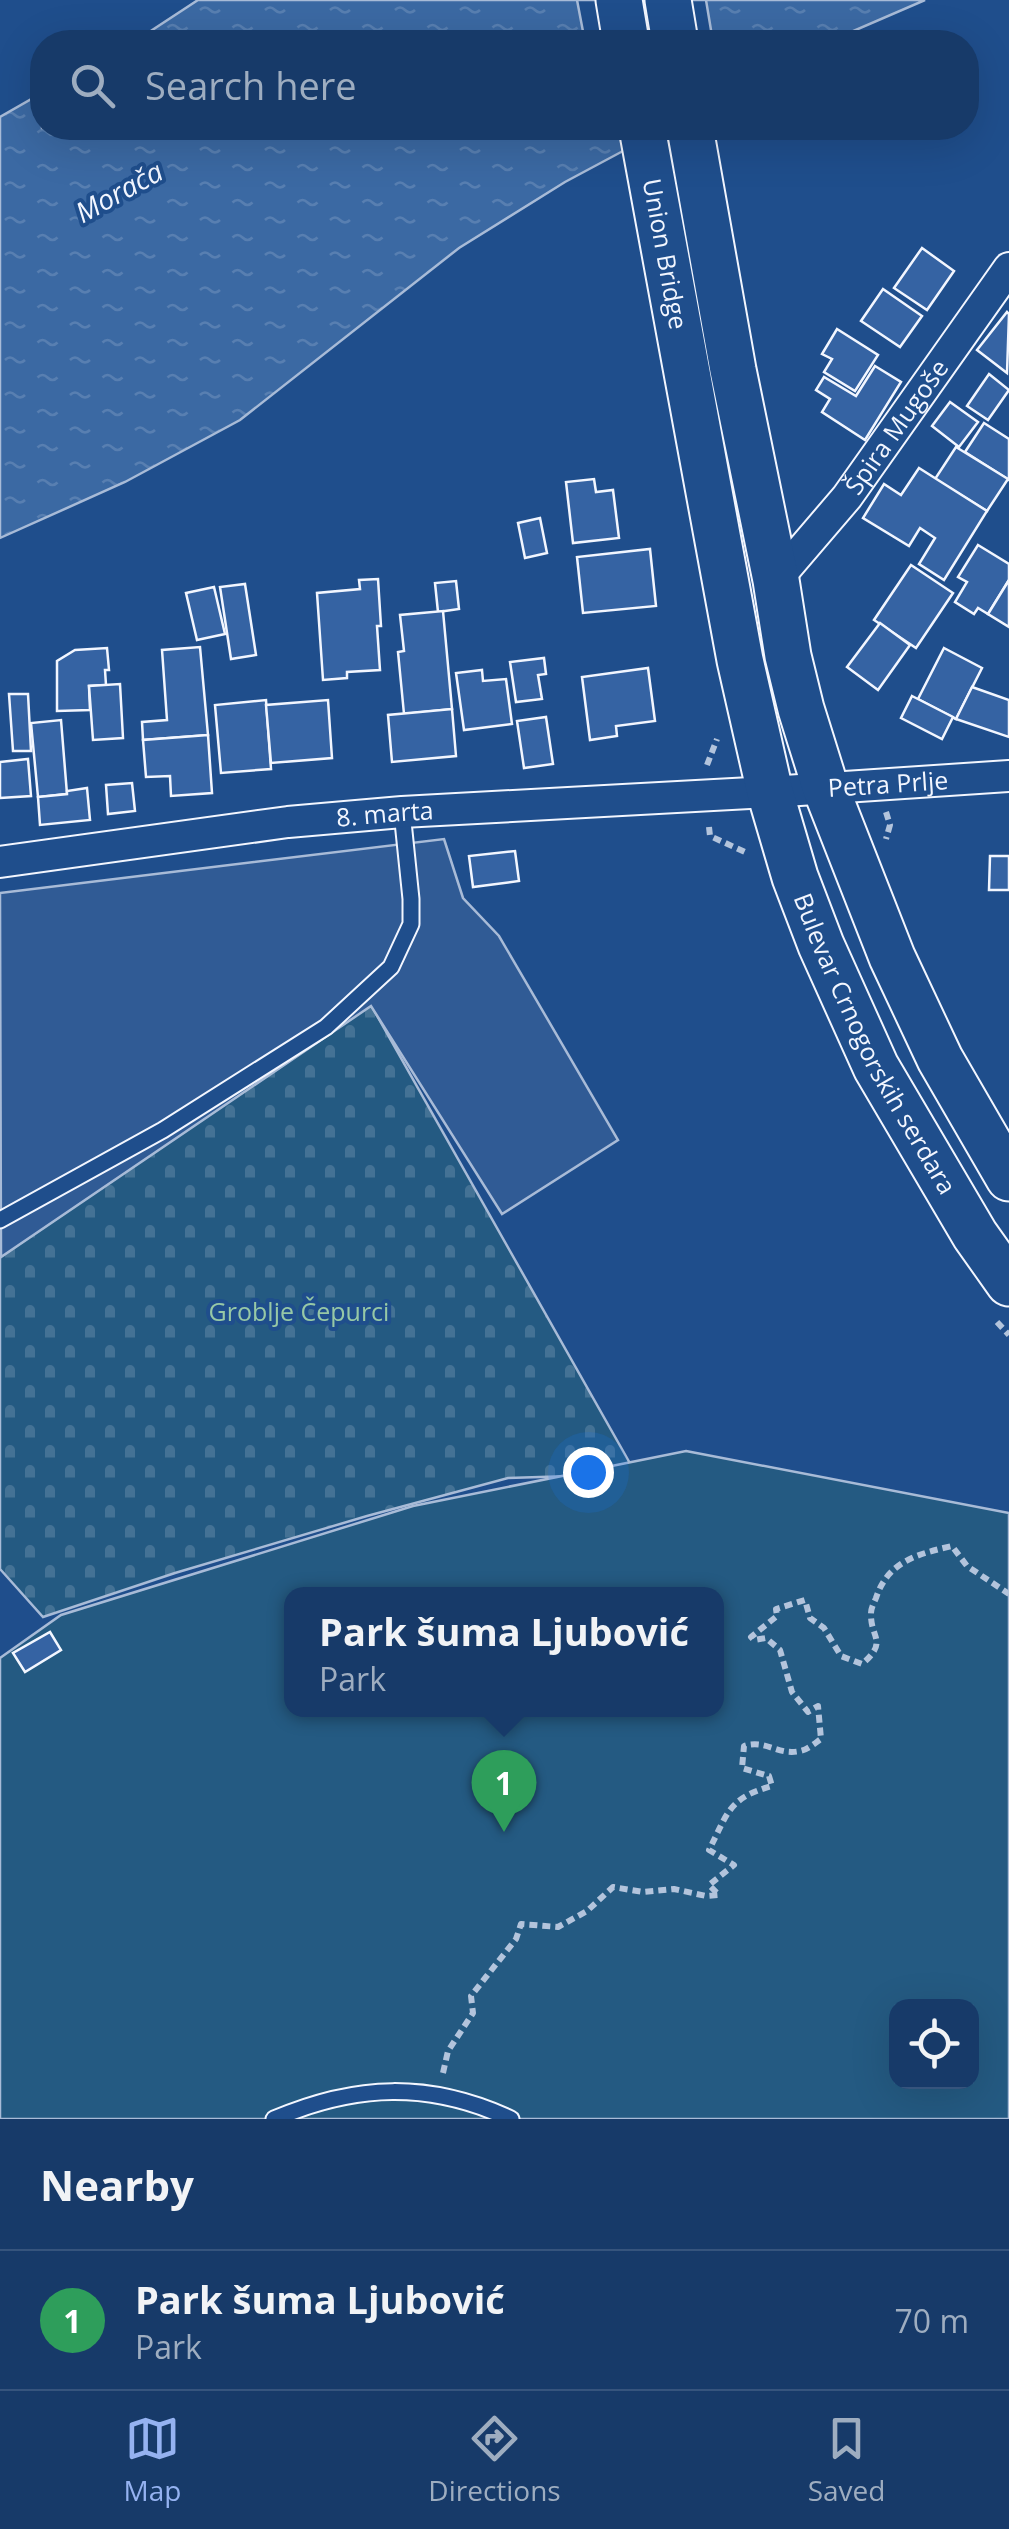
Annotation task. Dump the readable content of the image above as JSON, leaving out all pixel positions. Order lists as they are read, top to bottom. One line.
{"streets":{"main road":["Union Bridge","Bulevar Crnogorskih serdara"],"street":["Špira Mugoše","Petra Prlje","8. marta"]},"crossings":[["Union Bridge","Špira Mugoše"],["Union Bridge","Petra Prlje"],["Union Bridge","8. marta"],["Union Bridge","Bulevar Crnogorskih serdara"],["Špira Mugoše","Bulevar Crnogorskih serdara"],["Petra Prlje","8. marta"],["Petra Prlje","Bulevar Crnogorskih serdara"],["8. marta","Bulevar Crnogorskih serdara"]],"water":["Morača"],"parks":["Groblje Čepurci"],"page":{"search":"Search here","popup":["Park šuma Ljubović","Park"],"pins":"1","heading":"Nearby","list":[{"mark":"1","name":"Park šuma Ljubović","note":"Park","value":"70 m"}],"nav":["Map","Directions","Saved"]}}
